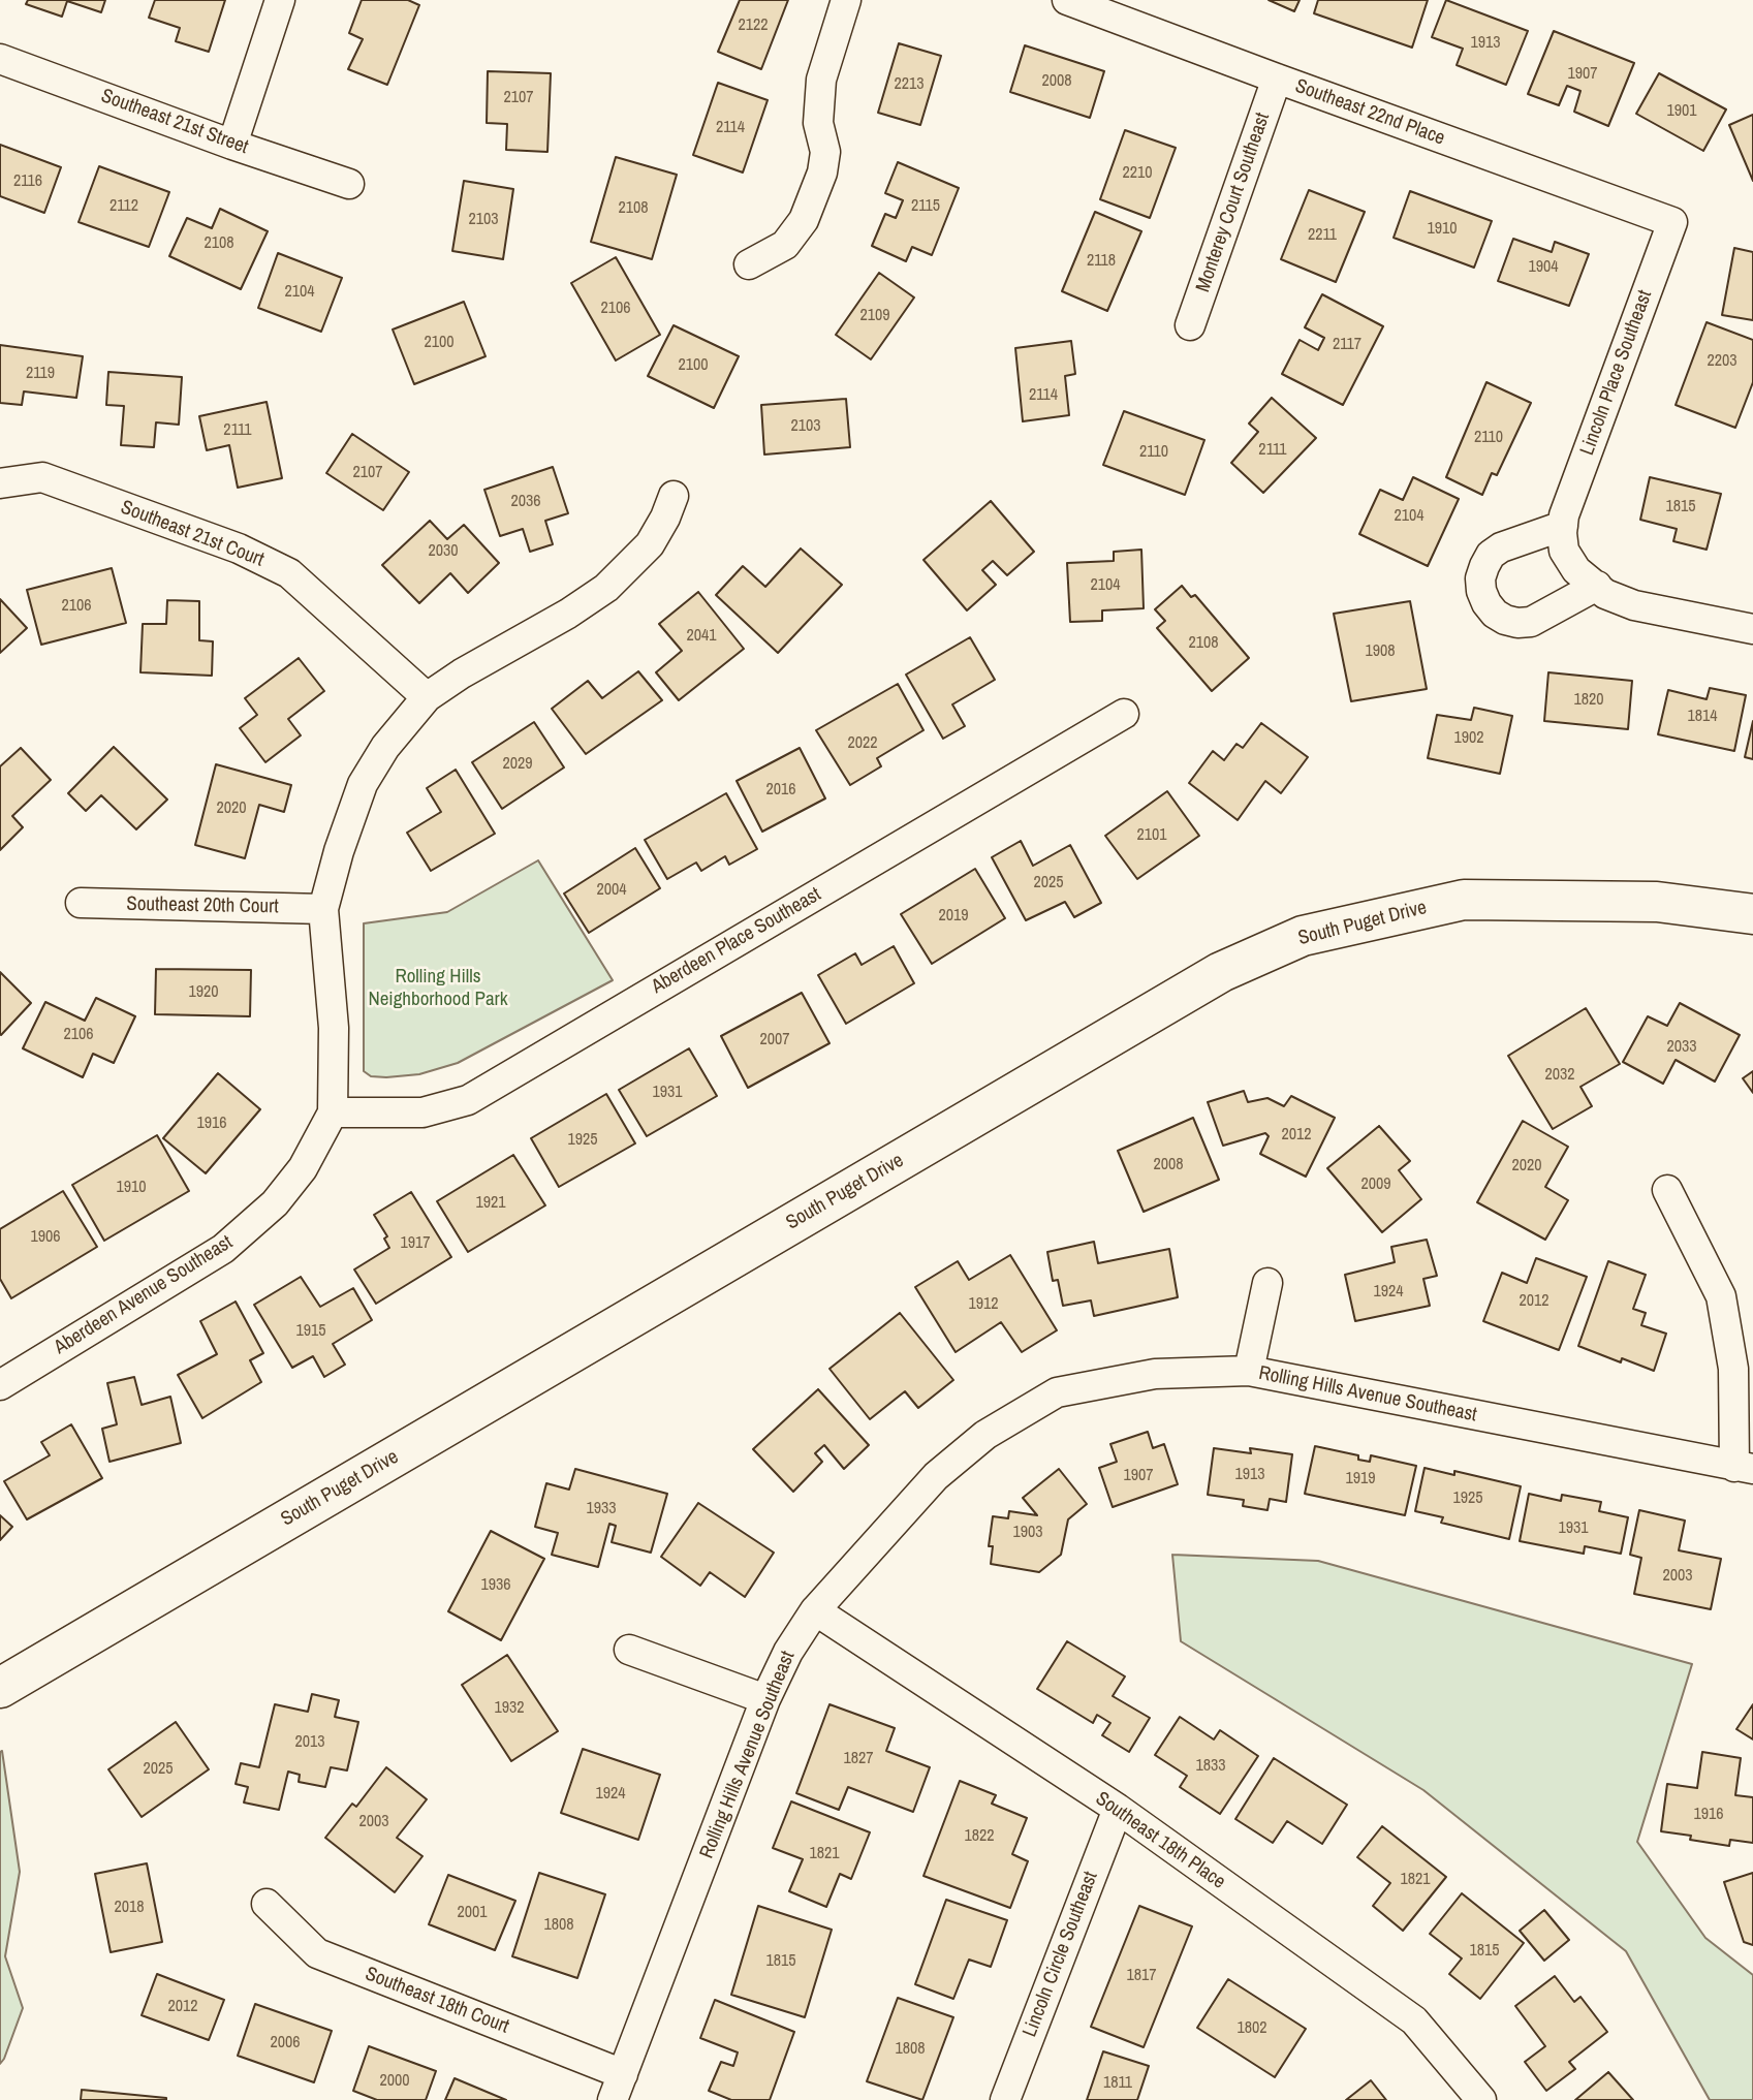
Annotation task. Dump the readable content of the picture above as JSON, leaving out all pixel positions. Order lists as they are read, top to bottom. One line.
{"streets":{"street":["Southeast 22nd Place","Southeast 21st Street","Monterey Court Southeast","Lincoln Place Southeast","Southeast 21st Court","Southeast 20th Court","South Puget Drive","Aberdeen Place Southeast","Aberdeen Avenue Southeast","Rolling Hills Avenue Southeast","Southeast 18th Place","Lincoln Circle Southeast","Southeast 18th Court"]},"crossings":[["Southeast 22nd Place","Monterey Court Southeast"],["Southeast 22nd Place","Lincoln Place Southeast"],["Southeast 21st Court","Aberdeen Avenue Southeast"],["Southeast 20th Court","Aberdeen Avenue Southeast"],["Aberdeen Place Southeast","Aberdeen Avenue Southeast"],["Rolling Hills Avenue Southeast","Southeast 18th Place"],["Rolling Hills Avenue Southeast","Southeast 18th Court"],["Southeast 18th Place","Lincoln Circle Southeast"]],"parks":["Rolling Hills Neighborhood Park"],"house_numbers":["2122","1913","1907","2008","2213","2107","1901","2114","2210","2116","2112","2115","2108","2103","1910","2211","2108","2118","1904","2104","2106","2109","2100","2117","2203","2100","2119","2114","2103","2111","2110","2111","2110","2107","2036","1815","2104","2030","2104","2106","2041","2108","1908","1820","1814","1902","2022","2029","2016","2020","2101","2025","2004","2019","1920","2106","2007","2033","2032","1931","1916","2012","1925","2008","2020","2009","1910","1921","1906","1917","1924","2012","1912","1915","1913","1907","1919","1925","1933","1931","1903","2003","1936","1932","2013","1827","1833","2025","1924","1916","2003","1822","1821","1821","2018","2001","1808","1815","1815","1817","2012","1802","2006","1808","2000","1811"]}
